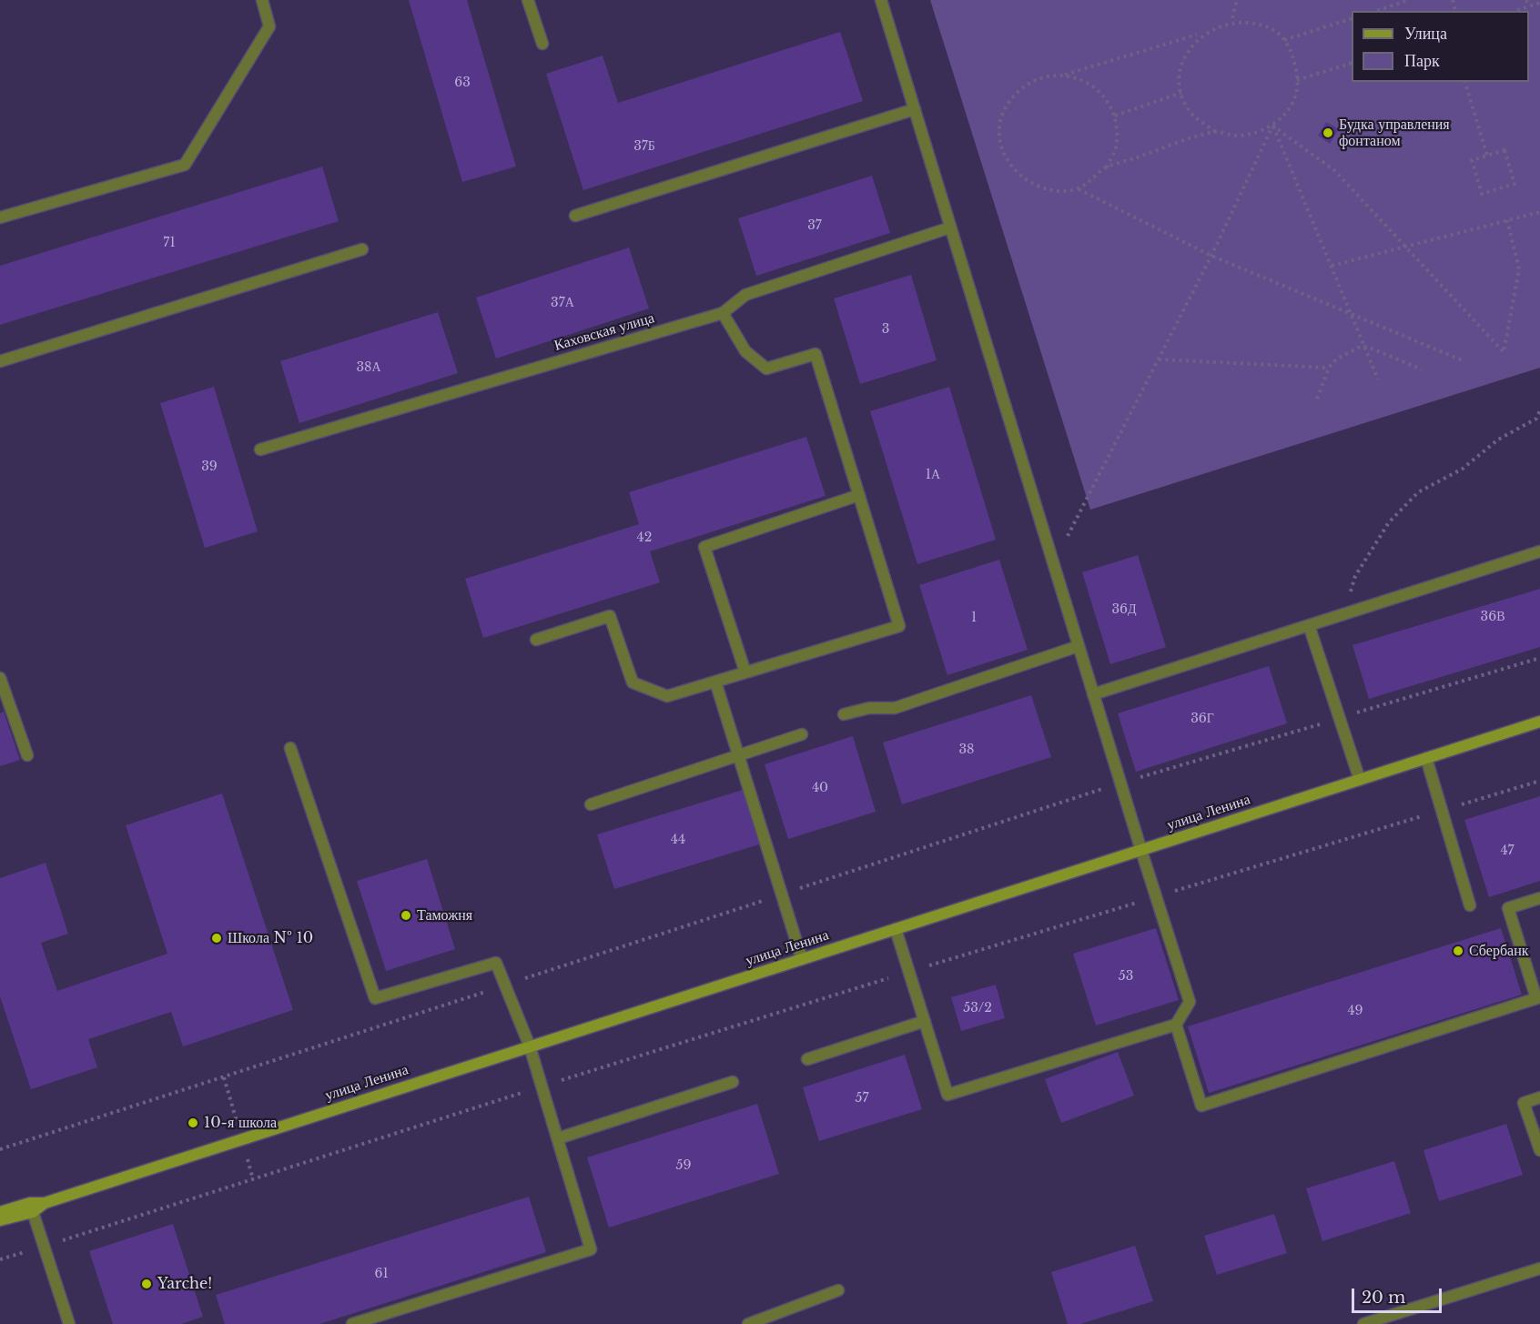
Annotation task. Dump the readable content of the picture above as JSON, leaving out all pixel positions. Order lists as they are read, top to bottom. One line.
{"streets":{"street":["Каховская улица","улица Ленина"]},"places":["Будка управления фонтаном","Таможня","Школа № 10","Сбербанк","10-я школа","Yarche!"],"house_numbers":["63","37Б","37","71","37А","3","38А","39","1А","42","36Д","36В","1","36Г","38","40","44","47","53","53/2","49","57","59","61"],"legend":["Улица","Парк"],"scale_bar":"20 m"}
